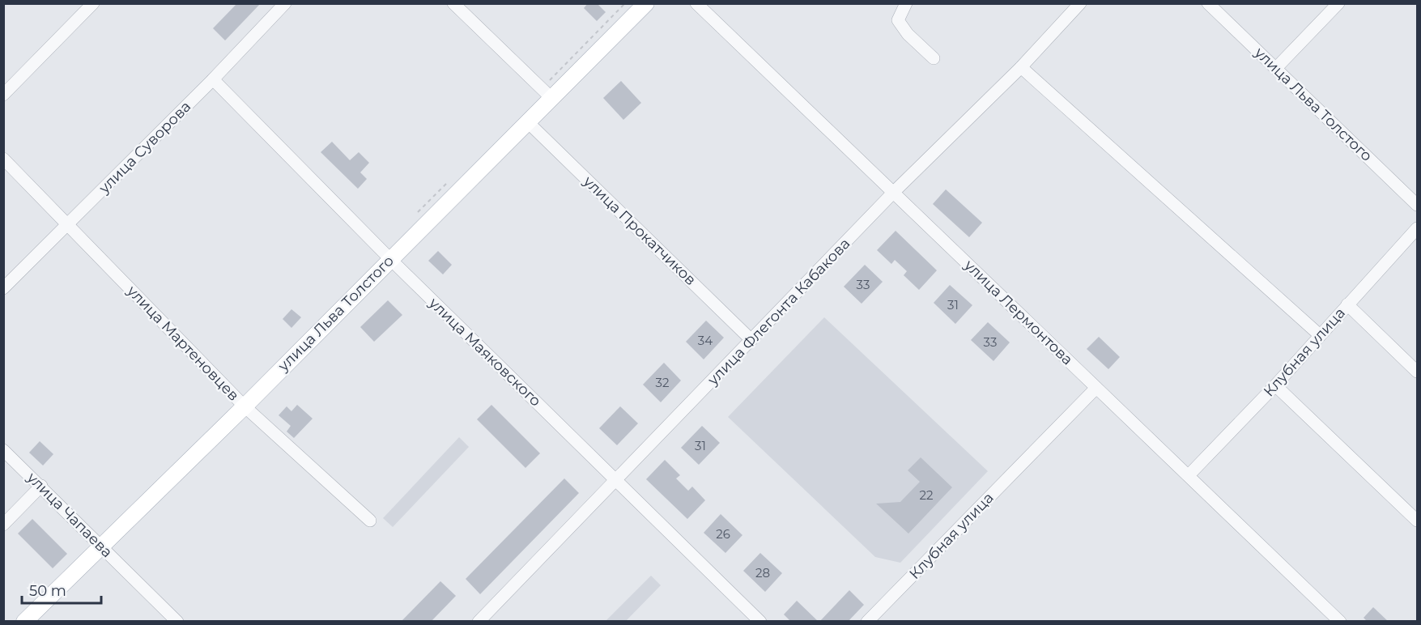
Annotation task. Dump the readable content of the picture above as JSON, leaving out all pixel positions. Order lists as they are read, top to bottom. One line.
{"streets":{"main road":["улица Льва Толстого"],"street":["улица Суворова","улица Прокатчиков","улица Флегонта Кабакова","улица Лермонтова","улица Мартеновцев","улица Маяковского","Клубная улица","улица Чапаева"]},"crossings":[["улица Льва Толстого","улица Прокатчиков"],["улица Льва Толстого","улица Мартеновцев"],["улица Льва Толстого","улица Маяковского"],["улица Льва Толстого","улица Чапаева"],["улица Суворова","улица Мартеновцев"],["улица Суворова","улица Маяковского"],["улица Прокатчиков","улица Флегонта Кабакова"],["улица Флегонта Кабакова","улица Лермонтова"],["улица Флегонта Кабакова","улица Маяковского"],["улица Лермонтова","Клубная улица"]],"house_numbers":["33","31","34","33","32","31","22","26","28"],"scale_bar":"50 m"}
